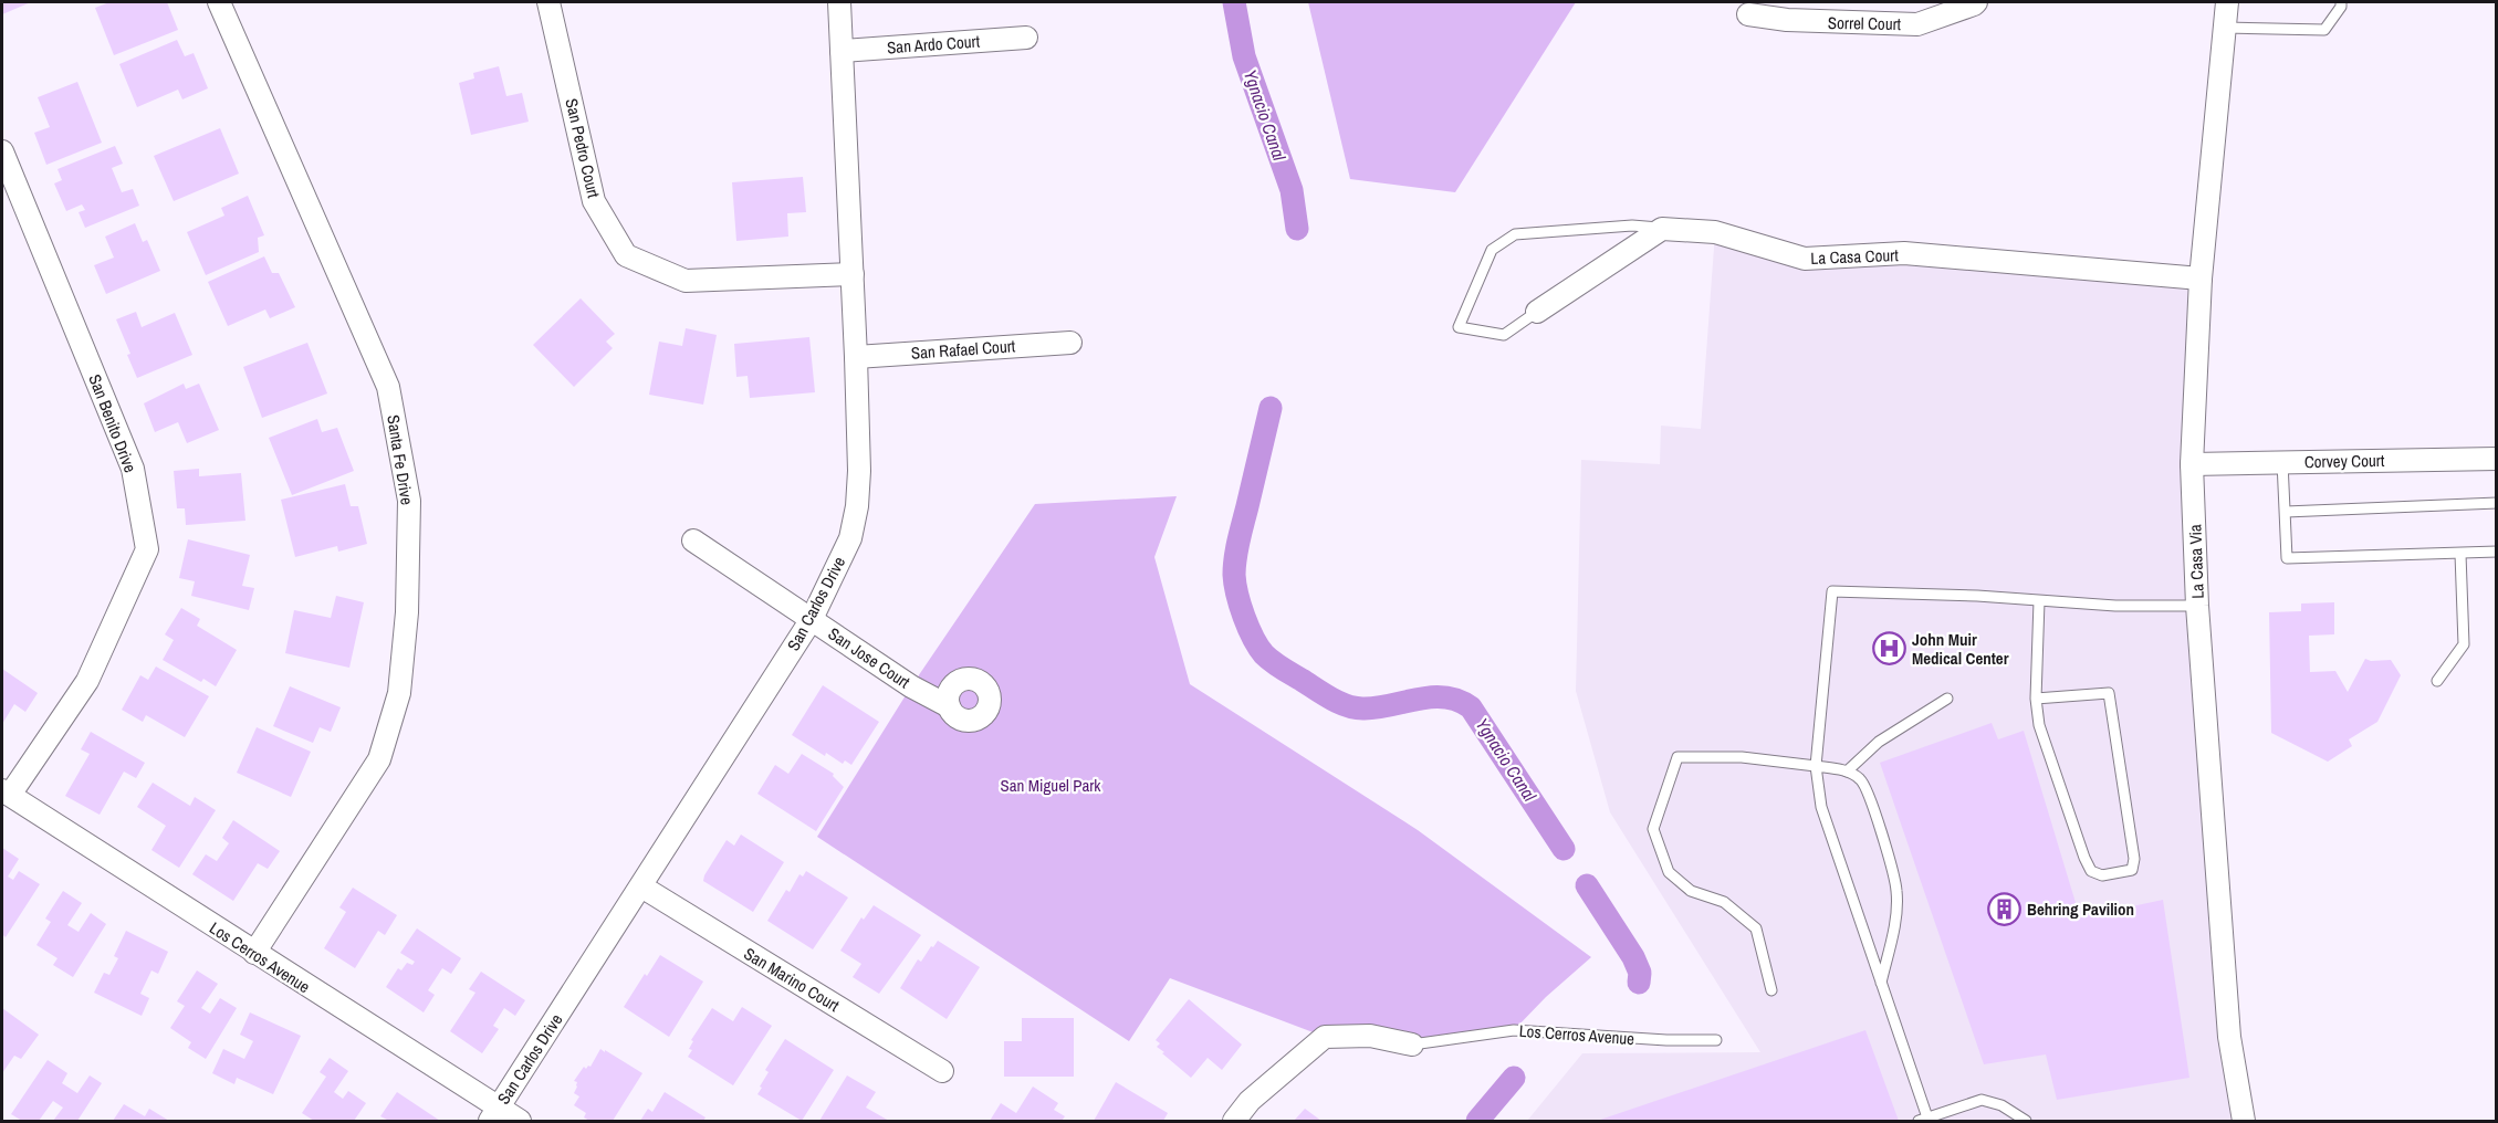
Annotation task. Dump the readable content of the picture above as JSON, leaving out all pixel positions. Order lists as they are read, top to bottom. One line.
{"streets":{"street":["Sorrel Court","San Ardo Court","San Pedro Court","La Casa Court","San Rafael Court","San Benito Drive","Santa Fe Drive","Corvey Court","La Casa Via","San Carlos Drive","San Jose Court","Los Cerros Avenue","San Marino Court"]},"crossings":[["San Ardo Court","San Carlos Drive"],["San Pedro Court","San Carlos Drive"],["La Casa Court","La Casa Via"],["San Rafael Court","San Carlos Drive"],["San Benito Drive","Los Cerros Avenue"],["Santa Fe Drive","Los Cerros Avenue"],["Corvey Court","La Casa Via"],["San Carlos Drive","San Jose Court"],["San Carlos Drive","Los Cerros Avenue"],["San Carlos Drive","San Marino Court"]],"water":["Ygnacio Canal"],"parks":["San Miguel Park"],"places":{"hospital":["John Muir Medical Center"],"building":["Behring Pavilion"]}}
